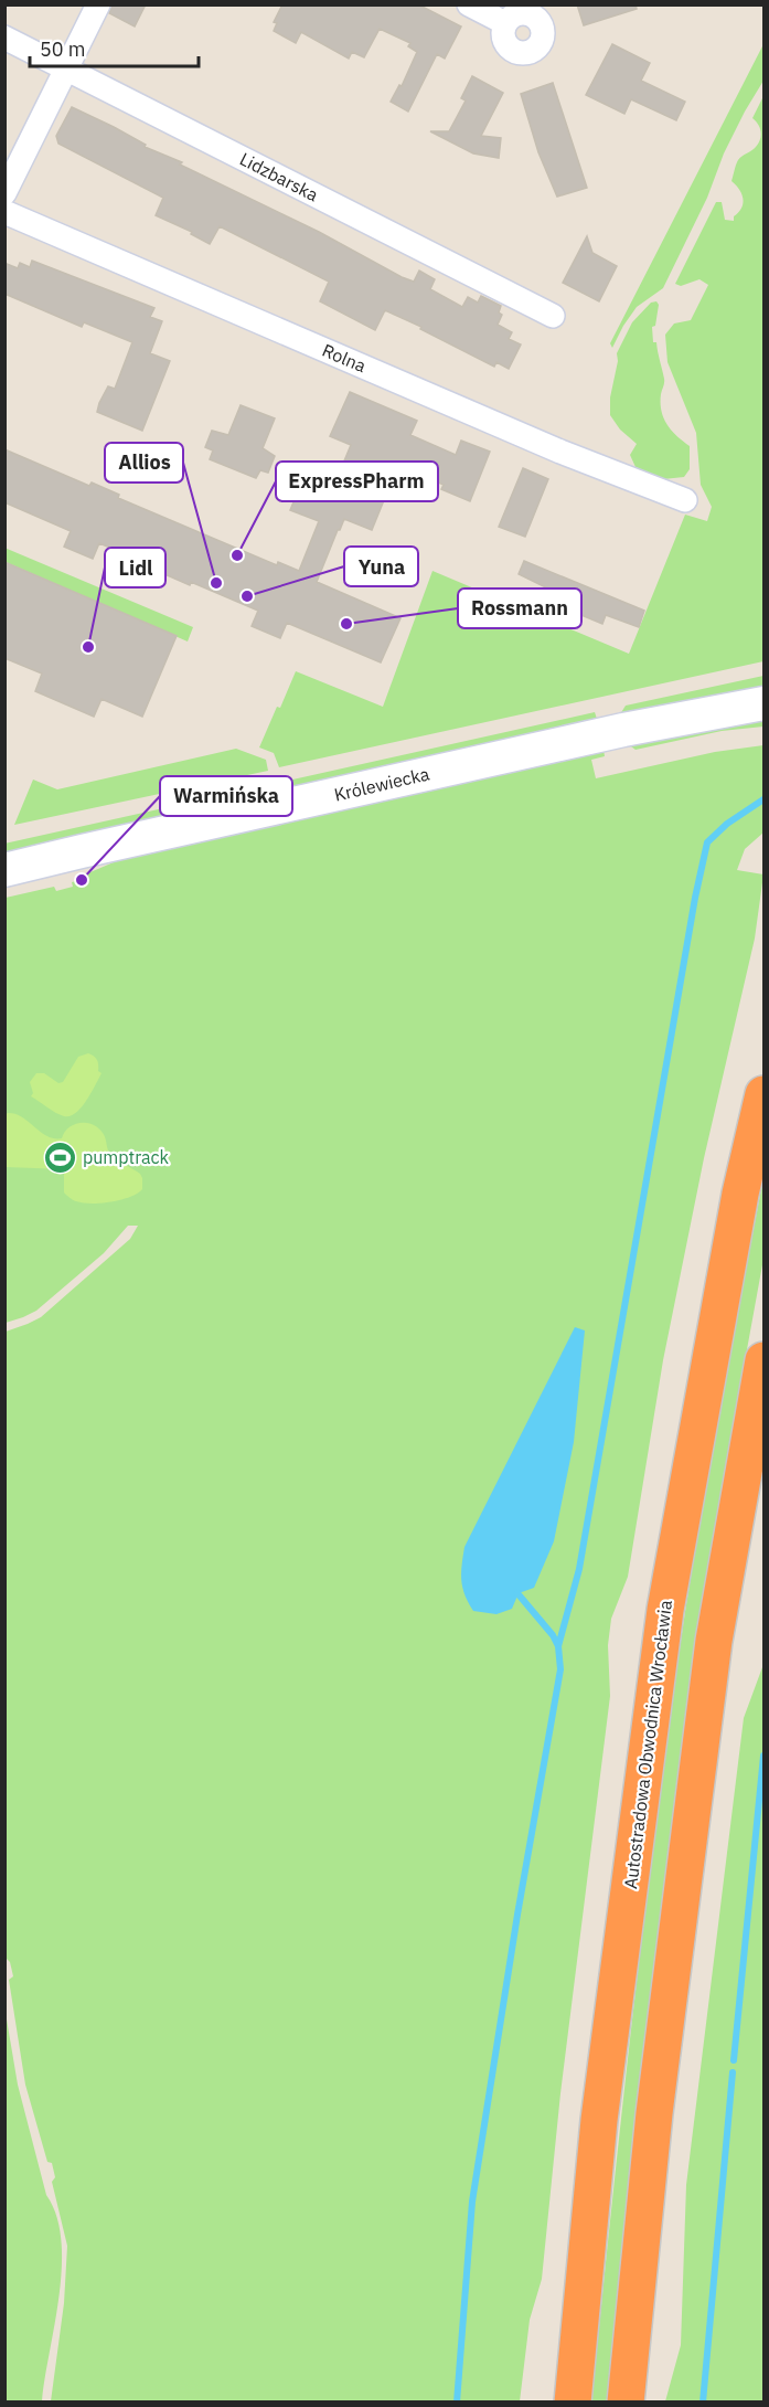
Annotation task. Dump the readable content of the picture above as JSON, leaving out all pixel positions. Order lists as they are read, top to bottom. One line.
{"streets":{"highway":["Autostradowa Obwodnica Wrocławia"],"street":["Lidzbarska","Rolna","Królewiecka"]},"places":{"other":["ExpressPharm","Allios","Yuna","Rossmann","Lidl","Warmińska"],"sports":["pumptrack"]},"scale_bar":"50 m"}
